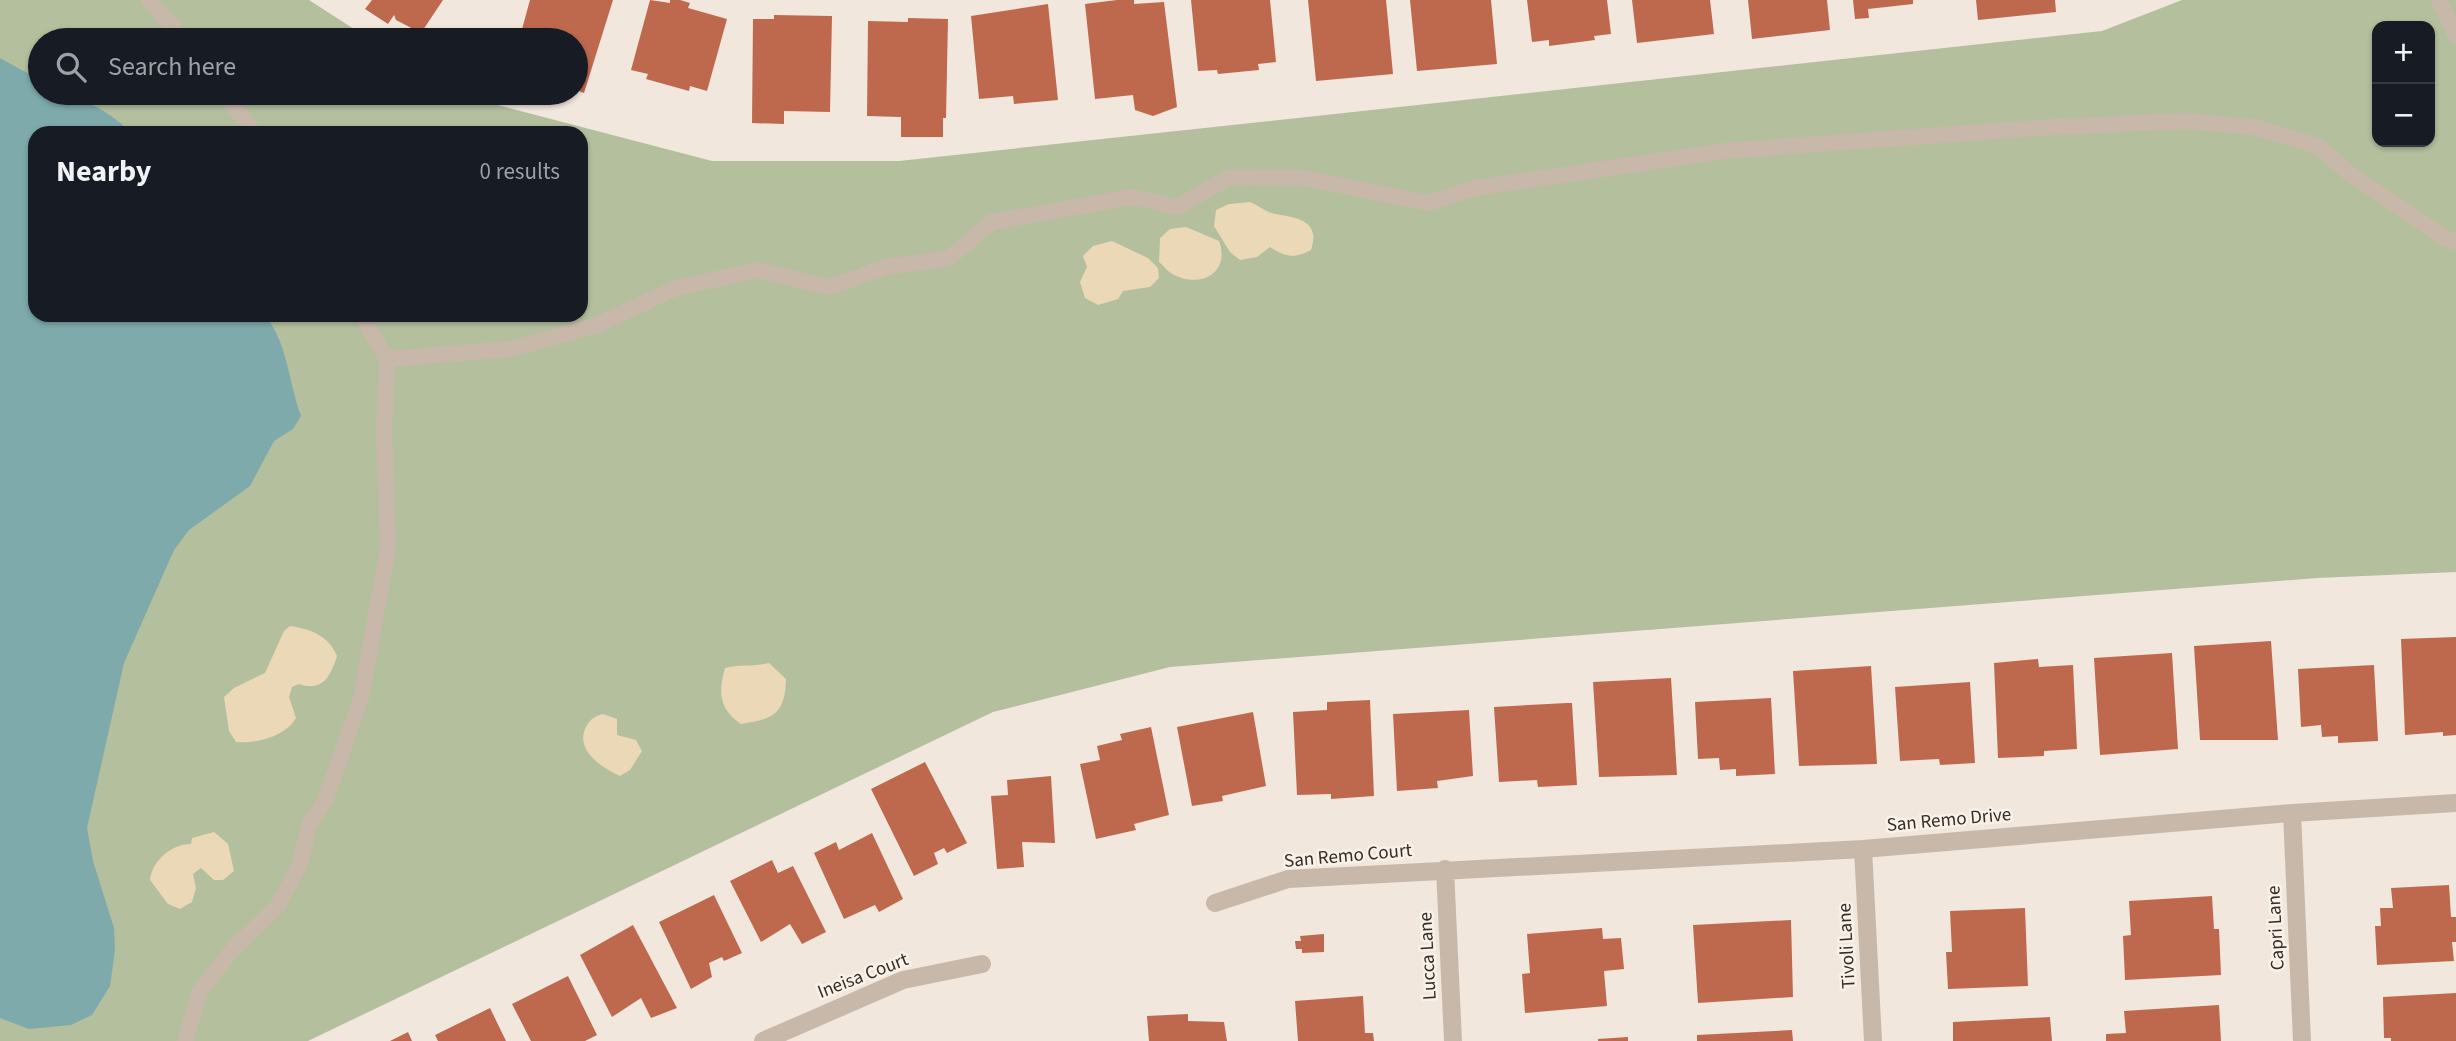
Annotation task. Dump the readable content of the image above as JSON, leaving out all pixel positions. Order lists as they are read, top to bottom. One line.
{"streets":{"street":["San Remo Drive","San Remo Court","Capri Lane","Tivoli Lane","Lucca Lane","Ineisa Court"]},"crossings":[["San Remo Drive","San Remo Court"],["San Remo Drive","Capri Lane"],["San Remo Drive","Tivoli Lane"],["San Remo Drive","Lucca Lane"],["San Remo Court","Lucca Lane"]],"page":{"map_buttons":["+","−"],"search":"Search here","heading":["Nearby","0 results"]}}
